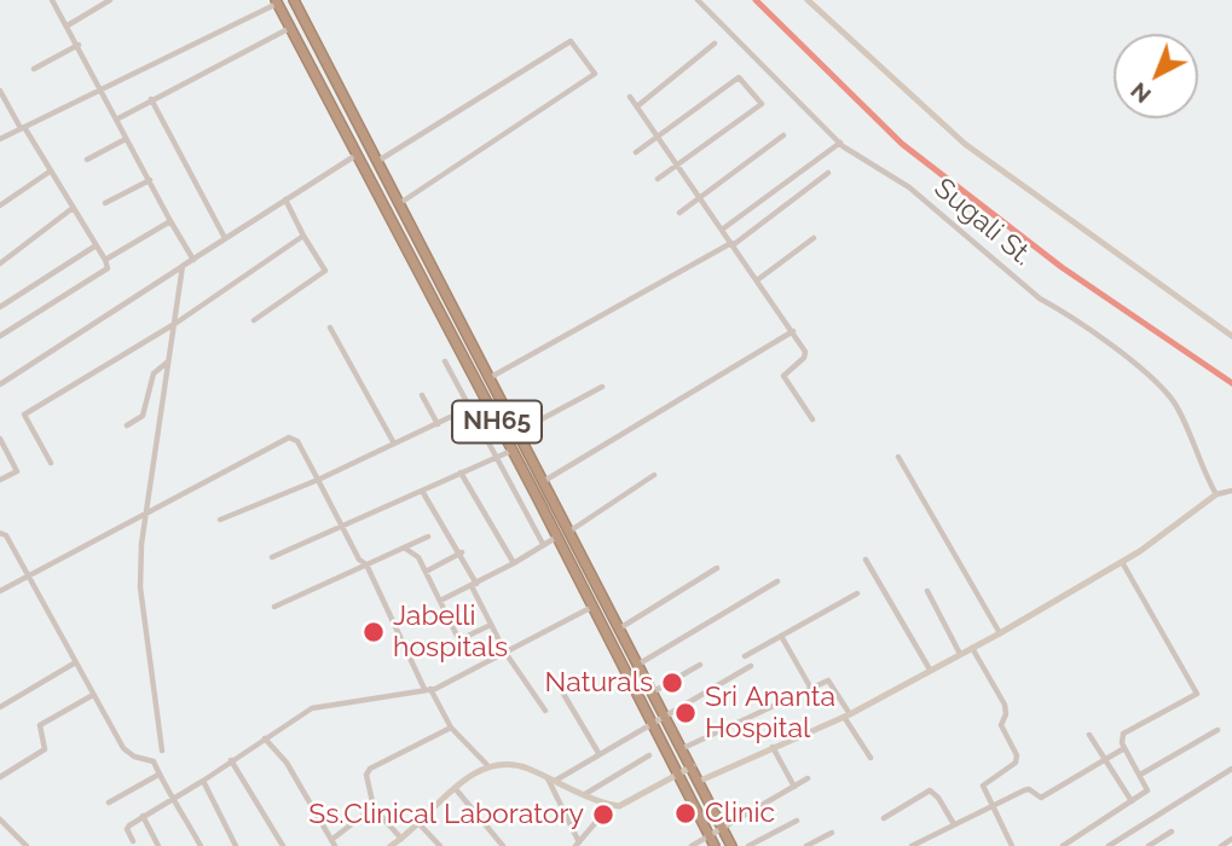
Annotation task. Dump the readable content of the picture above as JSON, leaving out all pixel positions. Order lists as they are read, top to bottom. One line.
{"streets":{"highway":["NH65"],"street":["Sugali St."]},"places":["Jabelli hospitals","Naturals","Sri Ananta Hospital","Clinic","Ss.Clinical Laboratory"],"north":"bottom left"}
